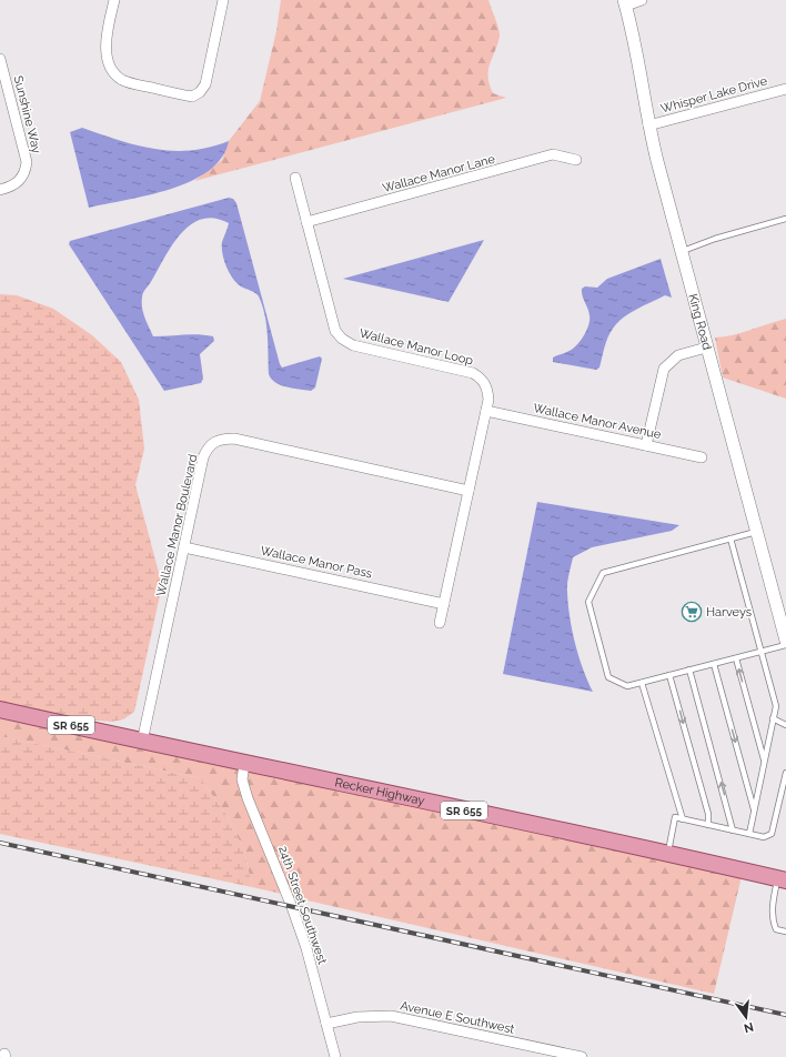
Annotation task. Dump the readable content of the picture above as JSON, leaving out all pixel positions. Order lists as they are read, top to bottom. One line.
{"streets":{"main road":["SR 655","Recker Highway"],"street":["Whisper Lake Drive","Sunshine Way","Wallace Manor Lane","King Road","Wallace Manor Loop","Wallace Manor Avenue","Wallace Manor Boulevard","Wallace Manor Pass","24th Street Southwest","Avenue E Southwest"]},"crossings":[["Whisper Lake Drive","King Road"],["Wallace Manor Lane","Wallace Manor Loop"],["Wallace Manor Loop","Wallace Manor Avenue"],["Wallace Manor Loop","Wallace Manor Boulevard"],["Wallace Manor Loop","Wallace Manor Pass"],["Wallace Manor Boulevard","Wallace Manor Pass"],["Wallace Manor Boulevard","Recker Highway"],["Recker Highway","24th Street Southwest"],["24th Street Southwest","Avenue E Southwest"]],"places":{"supermarket":["Harveys"]},"north":"bottom"}
